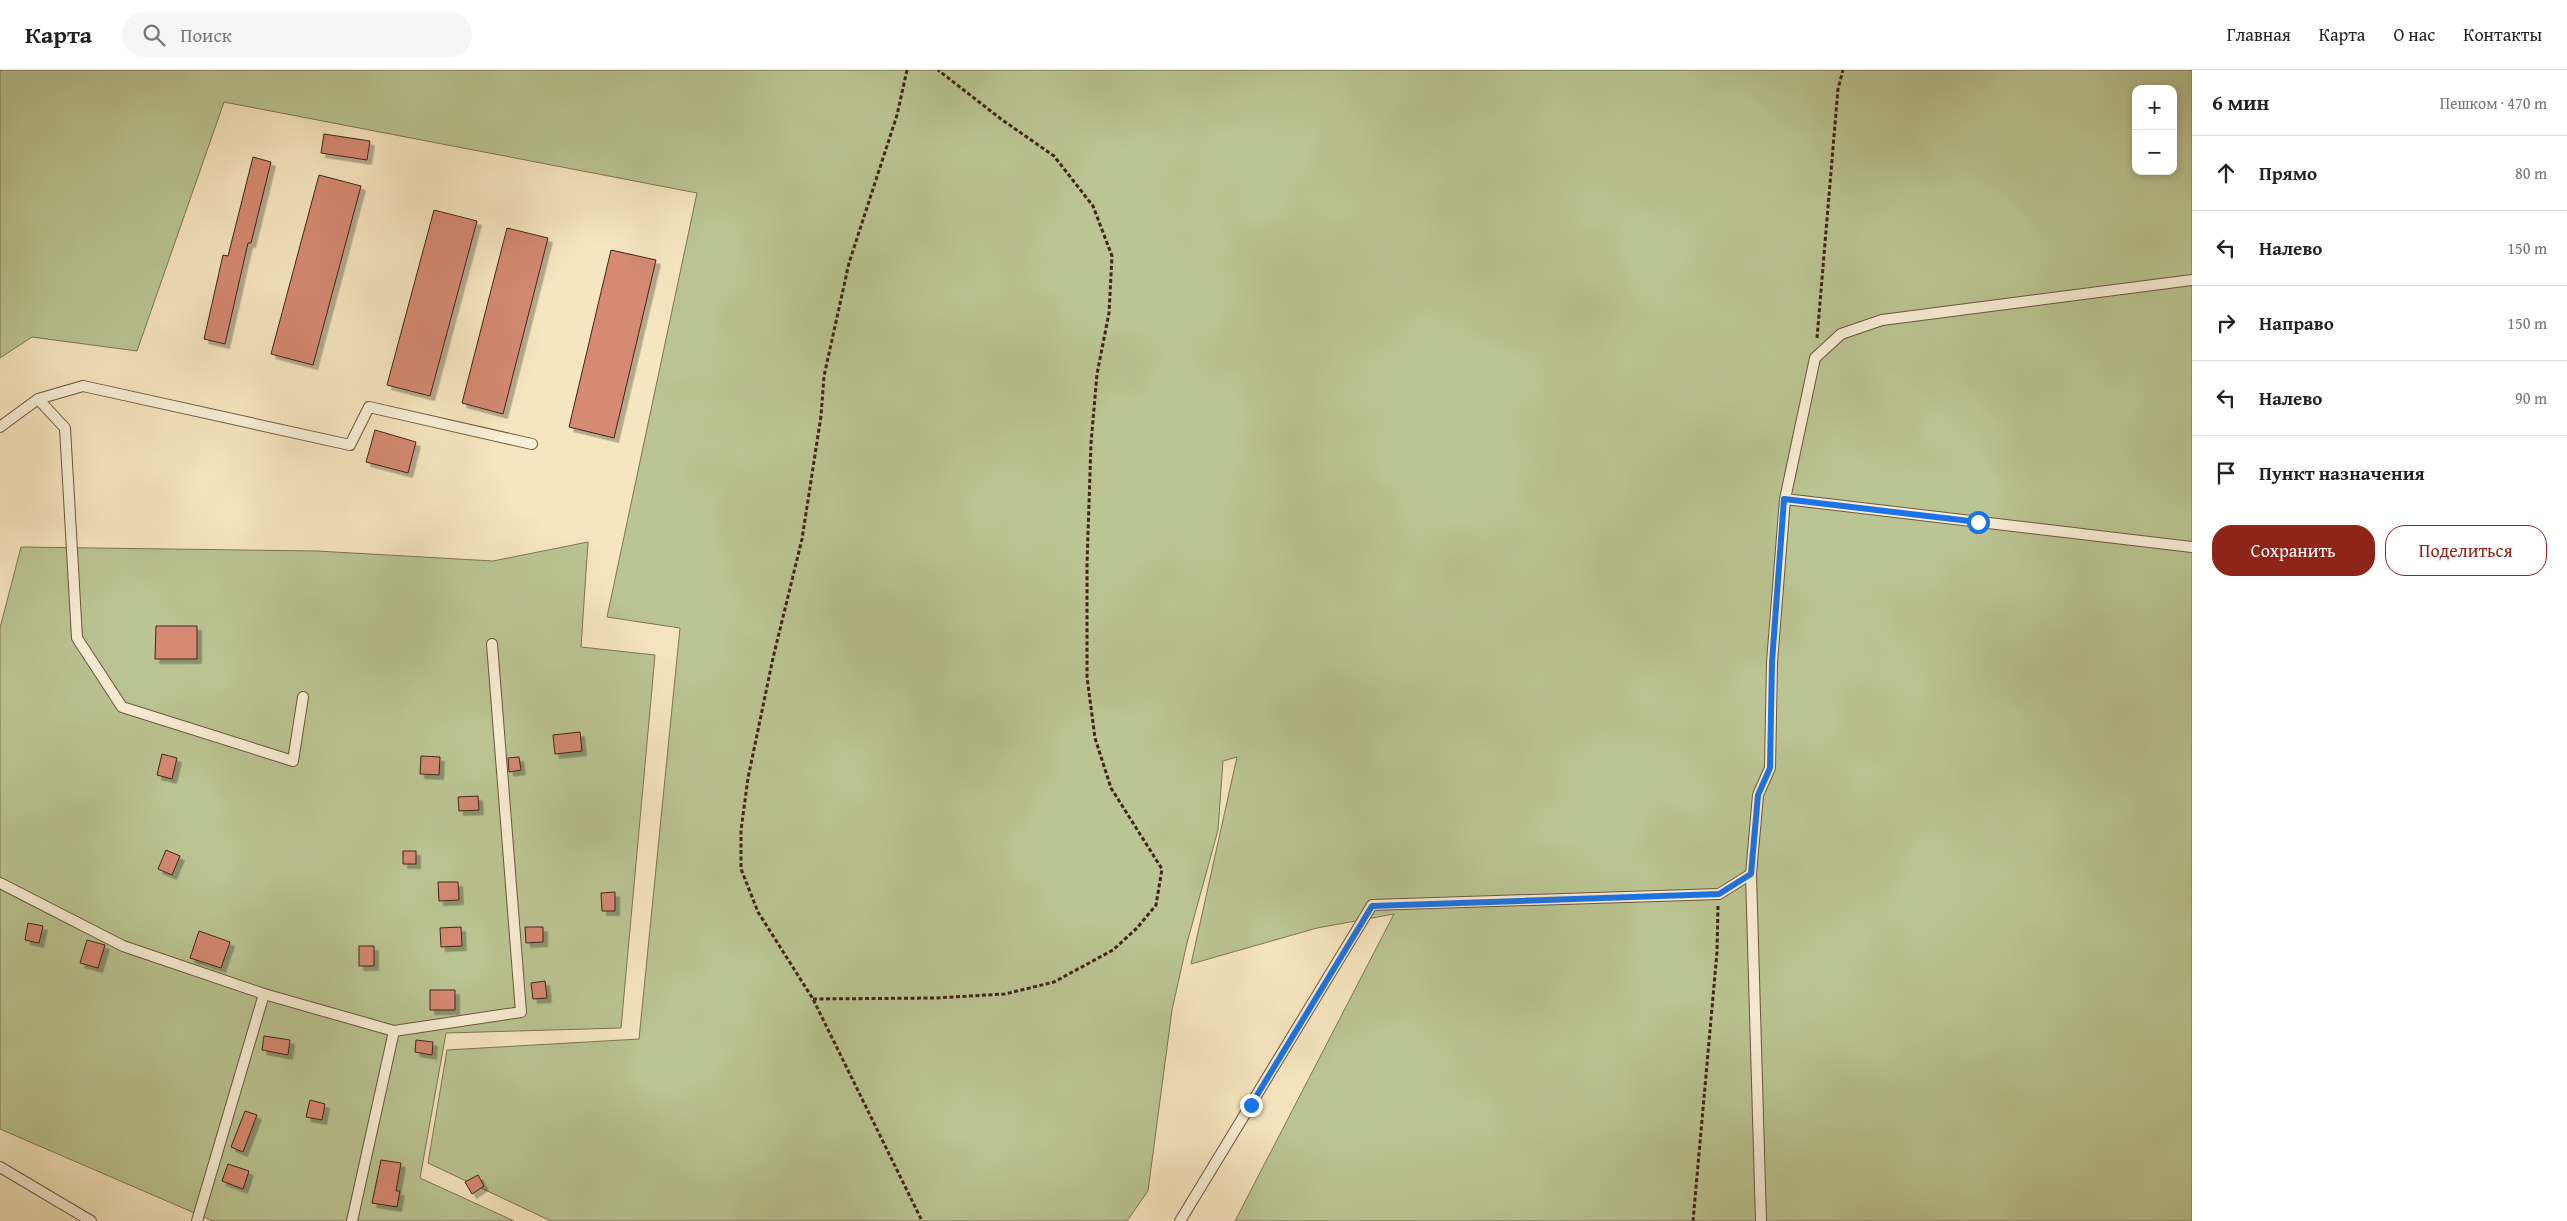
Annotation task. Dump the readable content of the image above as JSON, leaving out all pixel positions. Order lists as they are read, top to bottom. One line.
{"page":{"header":"Карта","search":"Поиск","nav":["Главная","Карта","О нас","Контакты"],"heading":["6 мин","Пешком · 470 m"],"map_buttons":["+","−"],"list":[["Прямо","80 m"],["Налево","150 m"],["Направо","150 m"],["Налево","90 m"],"Пункт назначения"],"buttons":["Сохранить","Поделиться"]}}
